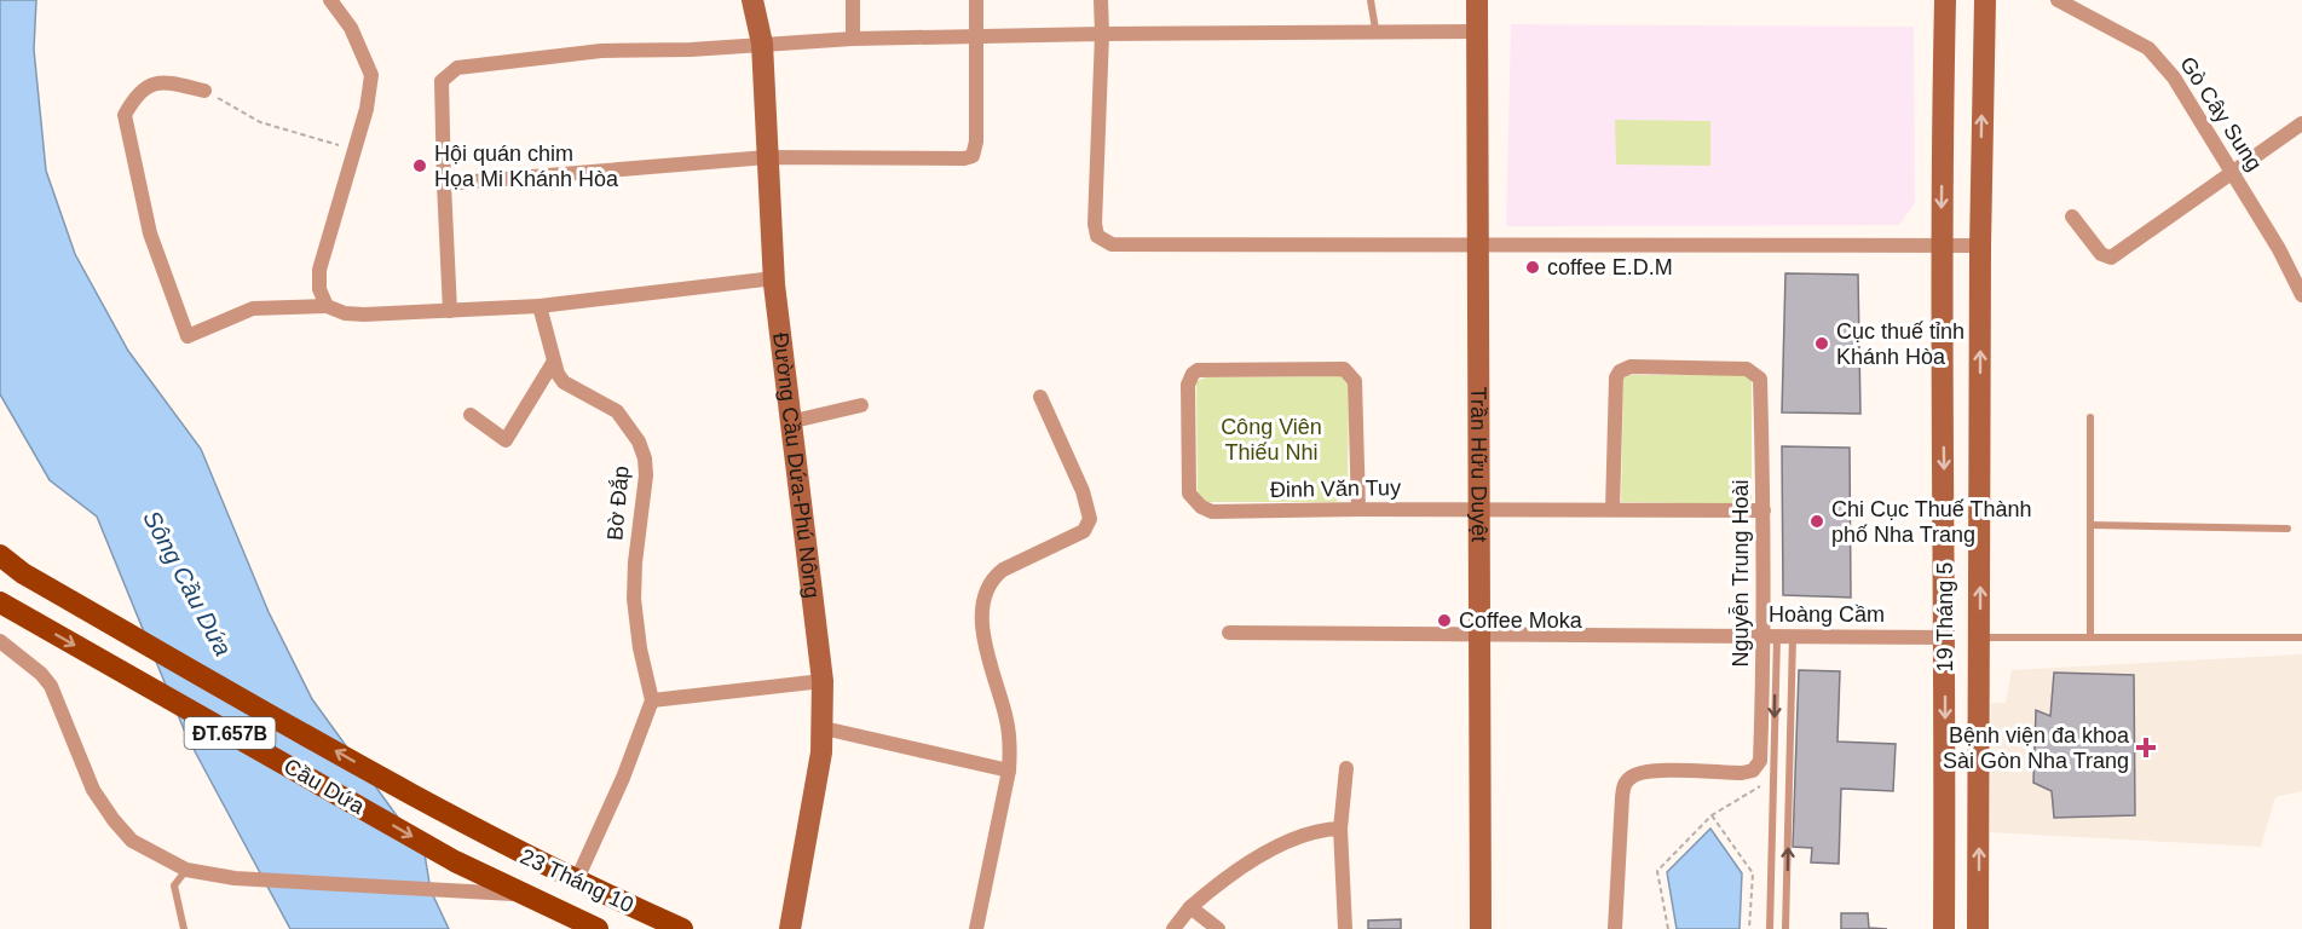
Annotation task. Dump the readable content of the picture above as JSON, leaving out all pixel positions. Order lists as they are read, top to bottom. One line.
{"streets":{"main road":["ĐT.657B","Cầu Dứa","23 Tháng 10"],"street":["Gò Cây Sung","Trần Hữu Duyệt","Đường Cầu Dứa-Phú Nông","Đinh Văn Tuy","Bờ Đắp","Nguyễn Trung Hoài","Hoàng Cầm","19 Tháng 5"]},"crossings":[["Trần Hữu Duyệt","Đinh Văn Tuy"],["Trần Hữu Duyệt","Hoàng Cầm"],["Đinh Văn Tuy","Nguyễn Trung Hoài"],["Nguyễn Trung Hoài","Hoàng Cầm"],["Hoàng Cầm","19 Tháng 5"],["Cầu Dứa","23 Tháng 10"]],"water":["Sông Cầu Dứa"],"parks":["Công Viên Thiếu Nhi"],"places":{"other":["Hội quán chim Họa Mi Khánh Hòa","coffee E.D.M","Cục thuế tỉnh Khánh Hòa","Chi Cục Thuế Thành phố Nha Trang","Coffee Moka"],"health":["Bệnh viện đa khoa Sài Gòn Nha Trang"]}}
